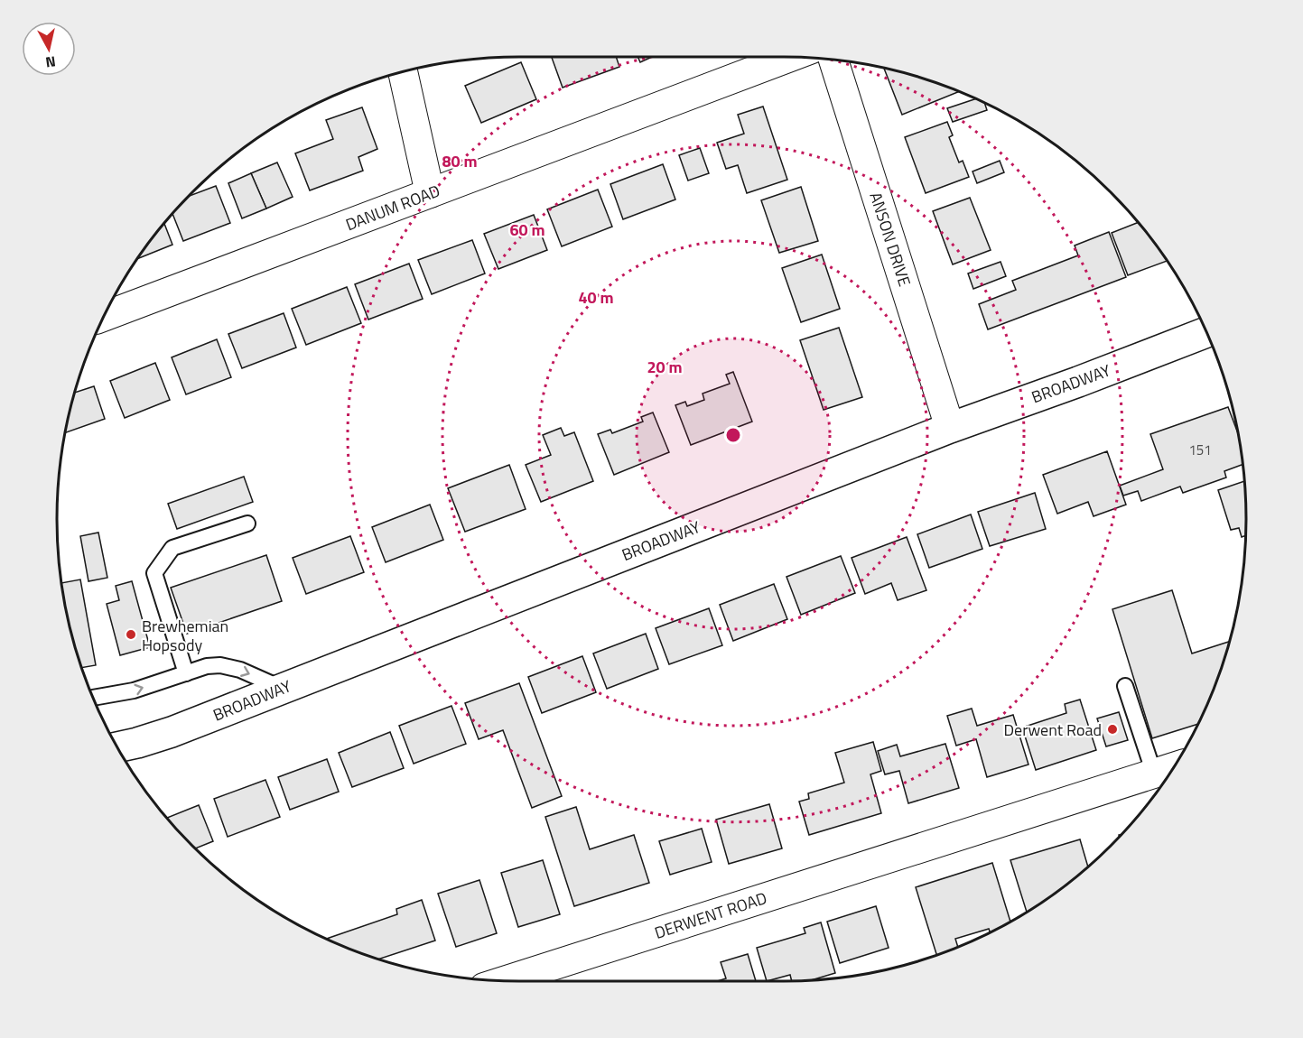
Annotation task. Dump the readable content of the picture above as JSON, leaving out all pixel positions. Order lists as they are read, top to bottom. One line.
{"streets":{"street":["DANUM ROAD","ANSON DRIVE","BROADWAY","DERWENT ROAD"]},"crossings":[["ANSON DRIVE","BROADWAY"]],"places":["Brewhemian Hopsody","Derwent Road"],"house_numbers":["151"],"north":"bottom","rings":["80 m","60 m","40 m","20 m"]}
